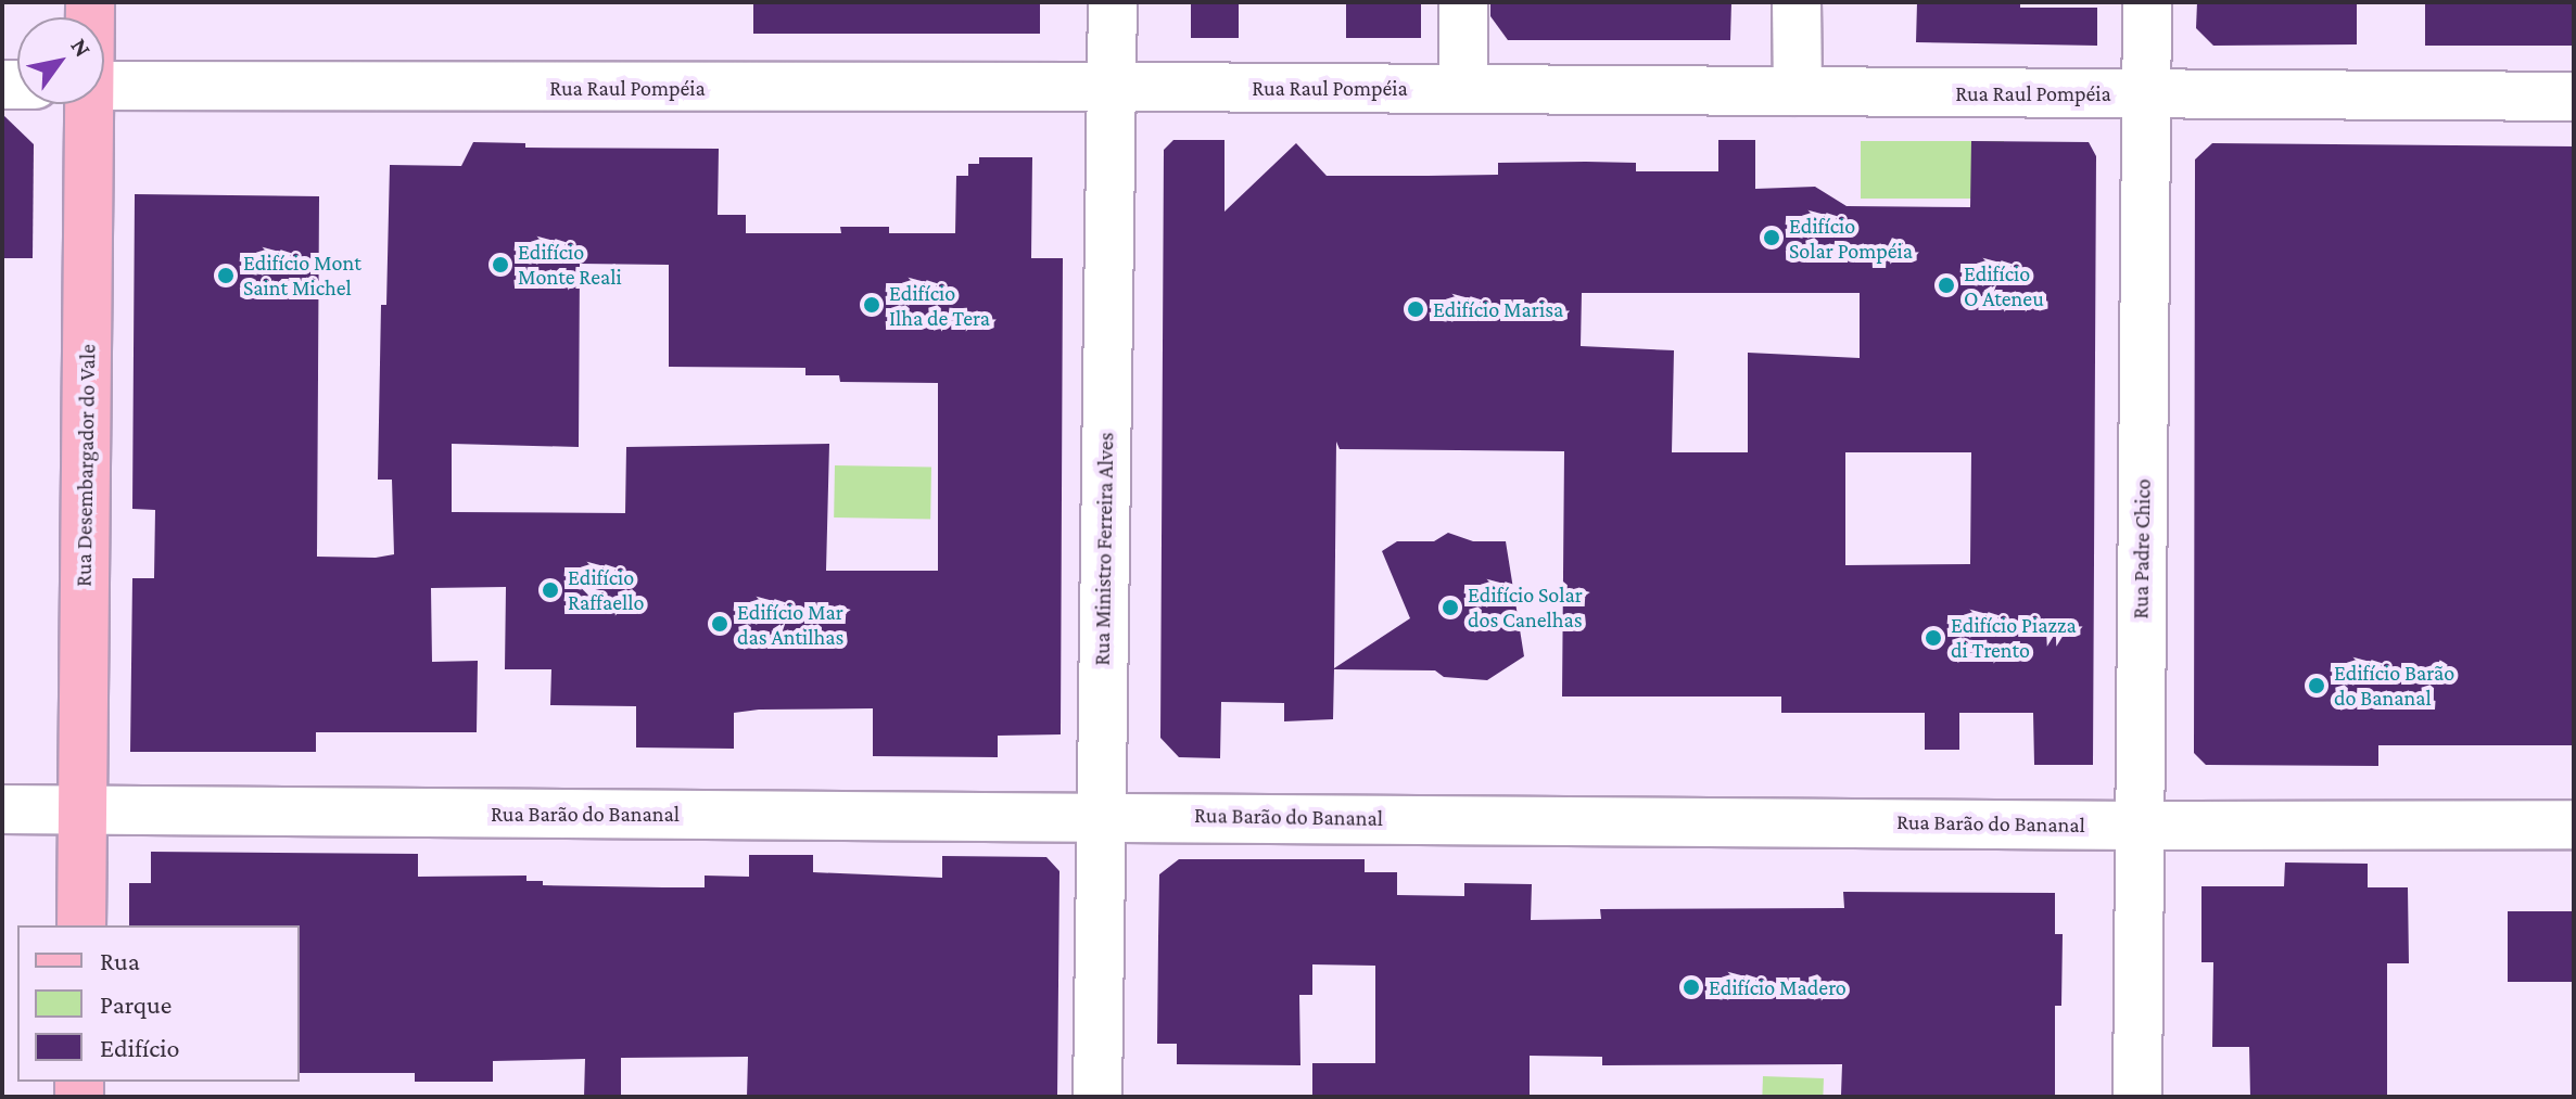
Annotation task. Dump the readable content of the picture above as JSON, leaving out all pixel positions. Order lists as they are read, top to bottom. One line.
{"streets":{"main road":["Rua Desembargador do Vale"],"street":["Rua Raul Pompéia","Rua Ministro Ferreira Alves","Rua Padre Chico","Rua Barão do Bananal"]},"crossings":[["Rua Raul Pompéia","Rua Ministro Ferreira Alves"],["Rua Raul Pompéia","Rua Padre Chico"],["Rua Desembargador do Vale","Rua Barão do Bananal"],["Rua Ministro Ferreira Alves","Rua Barão do Bananal"],["Rua Padre Chico","Rua Barão do Bananal"]],"places":["Edifício Solar Pompéia","Edifício Monte Reali","Edifício Mont Saint Michel","Edifício O Ateneu","Edifício Ilha de Tera","Edifício Marisa","Edifício Raffaello","Edifício Solar dos Canelhas","Edifício Mar das Antilhas","Edifício Piazza di Trento","Edifício Barão do Bananal","Edifício Madero"],"legend":["Rua","Parque","Edifício"],"north":"top right"}
